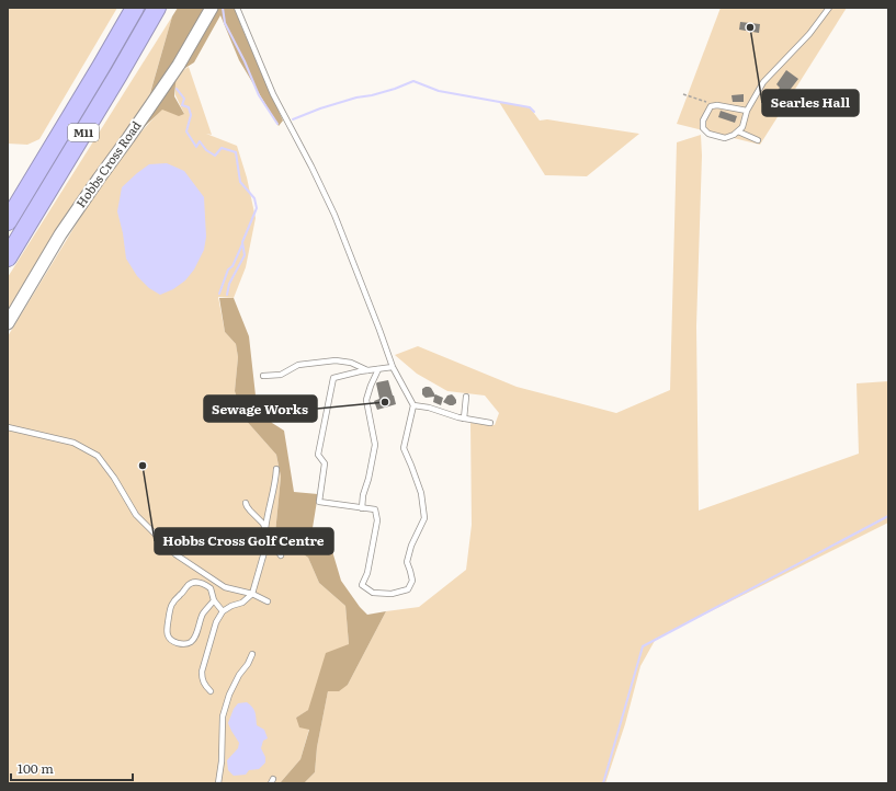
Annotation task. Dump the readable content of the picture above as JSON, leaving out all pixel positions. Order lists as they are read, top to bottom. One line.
{"streets":{"highway":["M11"],"street":["Hobbs Cross Road"]},"places":["Searles Hall","Sewage Works","Hobbs Cross Golf Centre"],"scale_bar":"100 m"}
